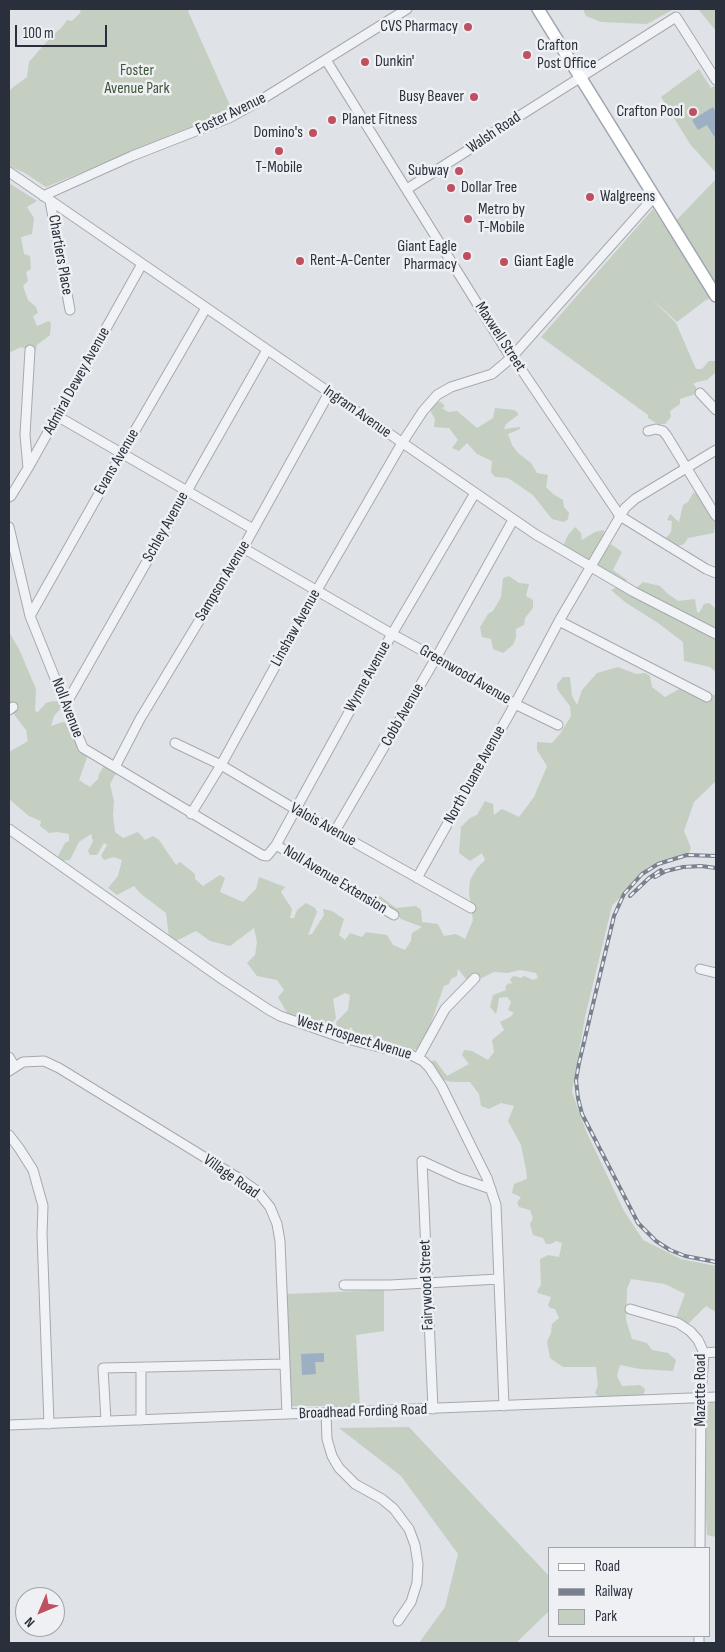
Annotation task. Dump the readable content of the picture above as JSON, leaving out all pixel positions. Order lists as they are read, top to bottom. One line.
{"streets":{"street":["Foster Avenue","Walsh Road","Chartiers Place","Maxwell Street","Admiral Dewey Avenue","Ingram Avenue","Evans Avenue","Schley Avenue","Sampson Avenue","Linshaw Avenue","Greenwood Avenue","Wynne Avenue","Noll Avenue","Cobb Avenue","North Duane Avenue","Valois Avenue","Noll Avenue Extension","West Prospect Avenue","Village Road","Fairywood Street","Mazette Road","Broadhead Fording Road"]},"crossings":[["Foster Avenue","Chartiers Place"],["Foster Avenue","Maxwell Street"],["Foster Avenue","Ingram Avenue"],["Walsh Road","Maxwell Street"],["Chartiers Place","Ingram Avenue"],["Maxwell Street","Linshaw Avenue"],["Maxwell Street","North Duane Avenue"],["Admiral Dewey Avenue","Ingram Avenue"],["Ingram Avenue","Evans Avenue"],["Ingram Avenue","Schley Avenue"],["Ingram Avenue","Sampson Avenue"],["Ingram Avenue","Linshaw Avenue"],["Ingram Avenue","Wynne Avenue"],["Ingram Avenue","Cobb Avenue"],["Ingram Avenue","North Duane Avenue"],["Evans Avenue","Noll Avenue"],["Schley Avenue","Noll Avenue"],["Sampson Avenue","Greenwood Avenue"],["Sampson Avenue","Noll Avenue"],["Linshaw Avenue","Greenwood Avenue"],["Linshaw Avenue","Noll Avenue"],["Linshaw Avenue","Valois Avenue"],["Greenwood Avenue","Wynne Avenue"],["Greenwood Avenue","Cobb Avenue"],["Greenwood Avenue","North Duane Avenue"],["Wynne Avenue","Noll Avenue"],["Wynne Avenue","Valois Avenue"],["Wynne Avenue","Noll Avenue Extension"],["Cobb Avenue","Valois Avenue"],["North Duane Avenue","Valois Avenue"],["West Prospect Avenue","Fairywood Street"],["West Prospect Avenue","Broadhead Fording Road"],["Village Road","Broadhead Fording Road"],["Fairywood Street","Broadhead Fording Road"],["Mazette Road","Broadhead Fording Road"]],"parks":["Foster Avenue Park"],"places":["CVS Pharmacy","Crafton Post Office","Dunkin'","Busy Beaver","Crafton Pool","Planet Fitness","Domino's","T-Mobile","Subway","Dollar Tree","Walgreens","Metro by T-Mobile","Giant Eagle Pharmacy","Rent-A-Center","Giant Eagle"],"legend":["Road","Railway","Park"],"scale_bar":"100 m","north":"bottom left"}
